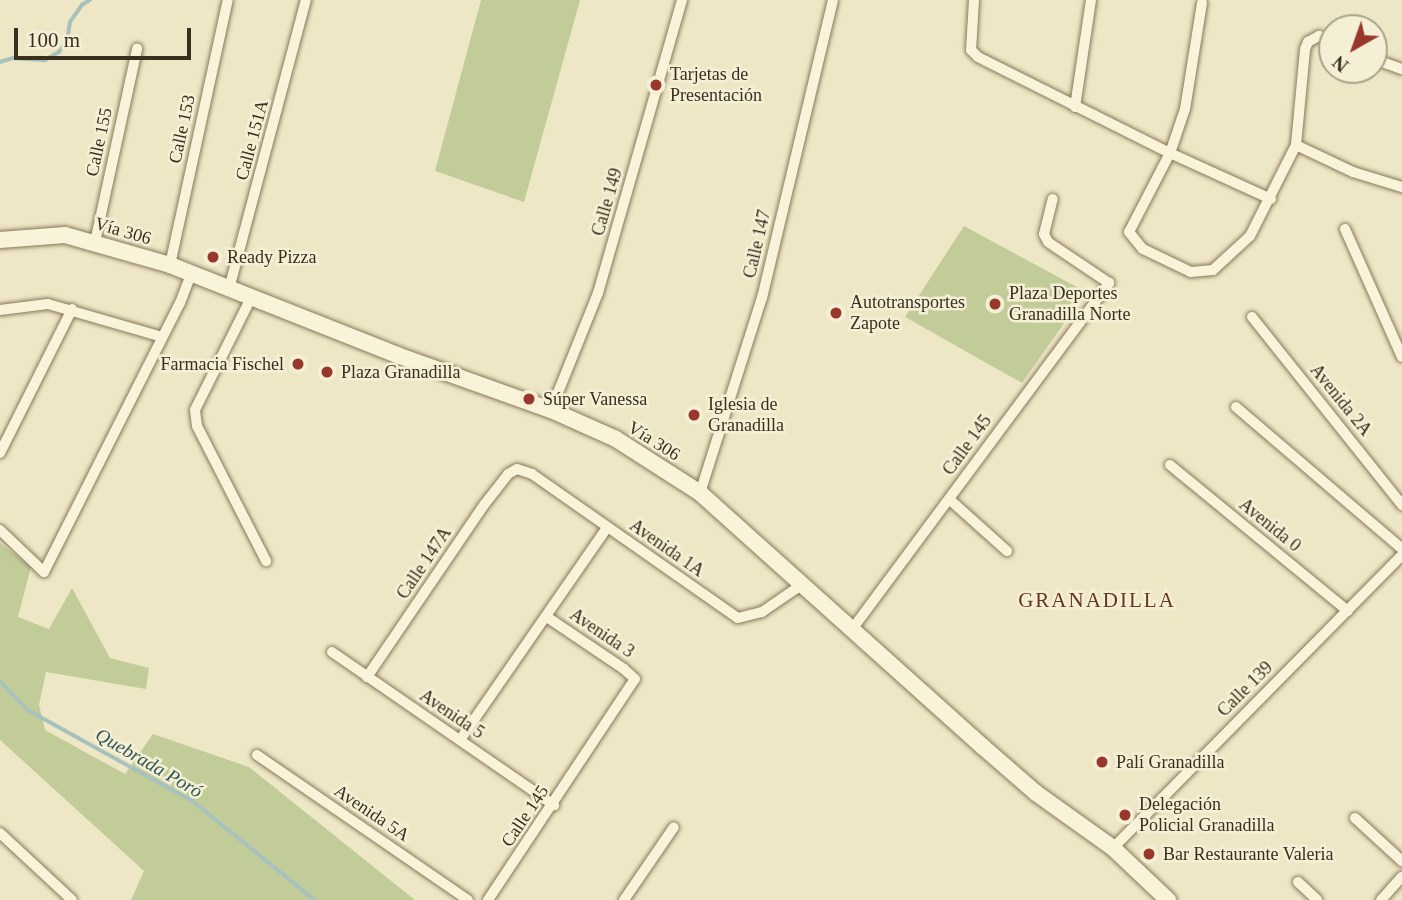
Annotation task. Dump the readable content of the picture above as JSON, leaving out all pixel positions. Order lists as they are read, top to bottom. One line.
{"streets":{"street":["Calle 153","Calle 151A","Calle 155","Calle 149","Vía 306","Calle 147","Avenida 2A","Calle 145","Avenida 0","Avenida 1A","Calle 147A","Avenida 3","Calle 139","Avenida 5","Avenida 5A"]},"crossings":[["Calle 153","Vía 306"],["Calle 151A","Vía 306"],["Calle 155","Vía 306"],["Calle 149","Vía 306"],["Vía 306","Calle 147"],["Vía 306","Calle 145"],["Vía 306","Avenida 1A"],["Vía 306","Calle 139"],["Calle 145","Avenida 3"],["Calle 145","Avenida 5"],["Avenida 0","Calle 139"],["Avenida 1A","Calle 147A"],["Calle 147A","Avenida 5"]],"districts":["GRANADILLA"],"water":["Quebrada Poró"],"places":["Tarjetas de Presentación","Ready Pizza","Plaza Deportes Granadilla Norte","Autotransportes Zapote","Farmacia Fischel","Plaza Granadilla","Súper Vanessa","Iglesia de Granadilla","Palí Granadilla","Delegación Policial Granadilla","Bar Restaurante Valeria"],"scale_bar":"100 m","north":"bottom left"}
